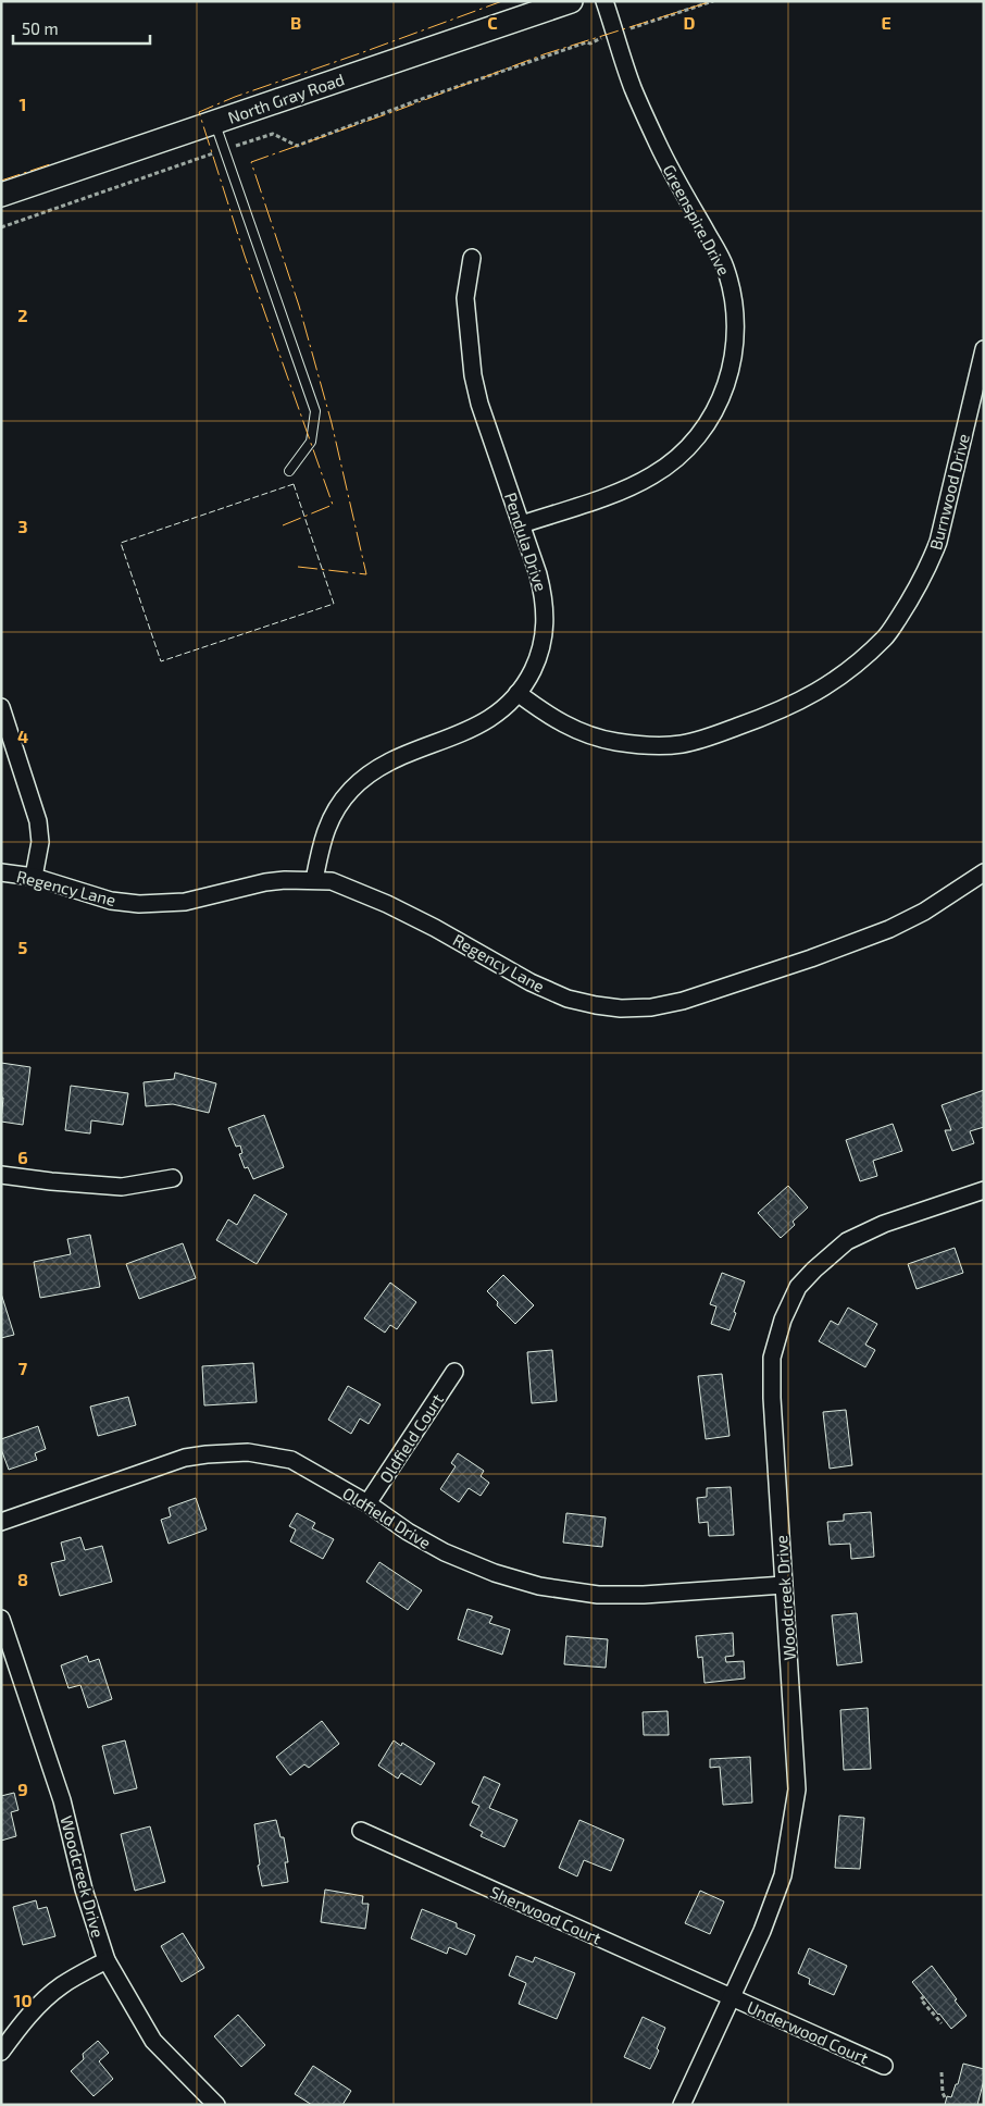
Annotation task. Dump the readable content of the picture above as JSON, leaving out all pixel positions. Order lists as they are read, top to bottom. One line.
{"streets":{"street":["North Gray Road","Greenspire Drive","Burnwood Drive","Pendula Drive","Regency Lane","Oldfield Court","Oldfield Drive","Woodcreek Drive","Sherwood Court","Underwood Court"]},"crossings":[["Greenspire Drive","Pendula Drive"],["Burnwood Drive","Pendula Drive"],["Pendula Drive","Regency Lane"],["Oldfield Court","Oldfield Drive"],["Oldfield Drive","Woodcreek Drive"],["Woodcreek Drive","Sherwood Court"],["Woodcreek Drive","Underwood Court"],["Sherwood Court","Underwood Court"]],"scale_bar":"50 m","grid":{"columns":["B","C","D","E"],"rows":["1","2","3","4","5","6","7","8","9","10"]}}
